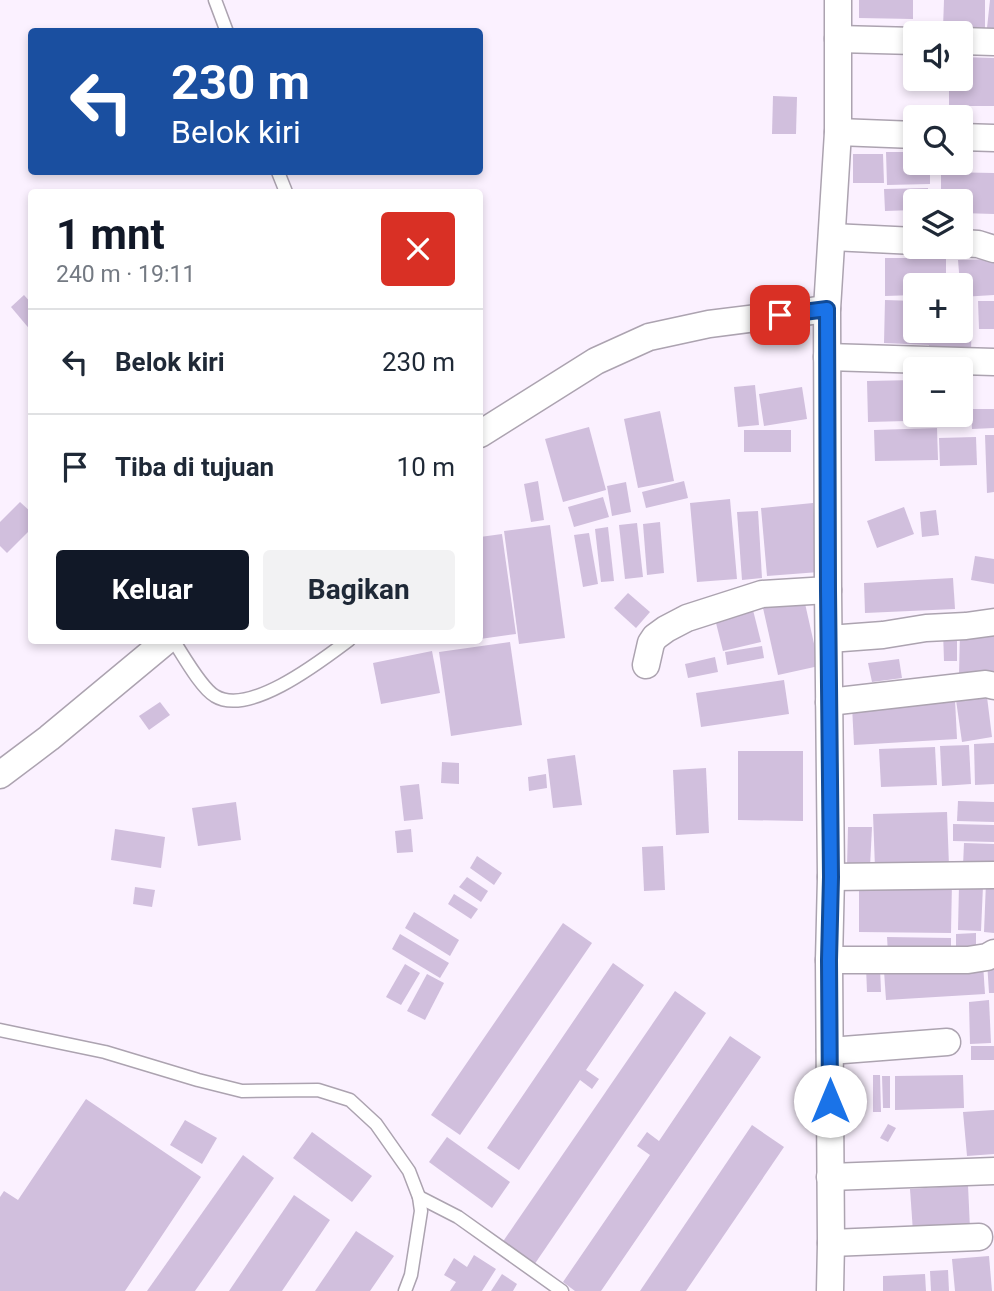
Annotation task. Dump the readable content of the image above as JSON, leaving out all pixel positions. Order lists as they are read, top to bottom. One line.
{"page":{"map_buttons":["+","−"],"turn":["230 m","Belok kiri"],"heading":["1 mnt","240 m · 19:11"],"list":[{"name":"Belok kiri","value":"230 m"},{"name":"Tiba di tujuan","value":"10 m"}],"buttons":["Keluar","Bagikan"]}}
